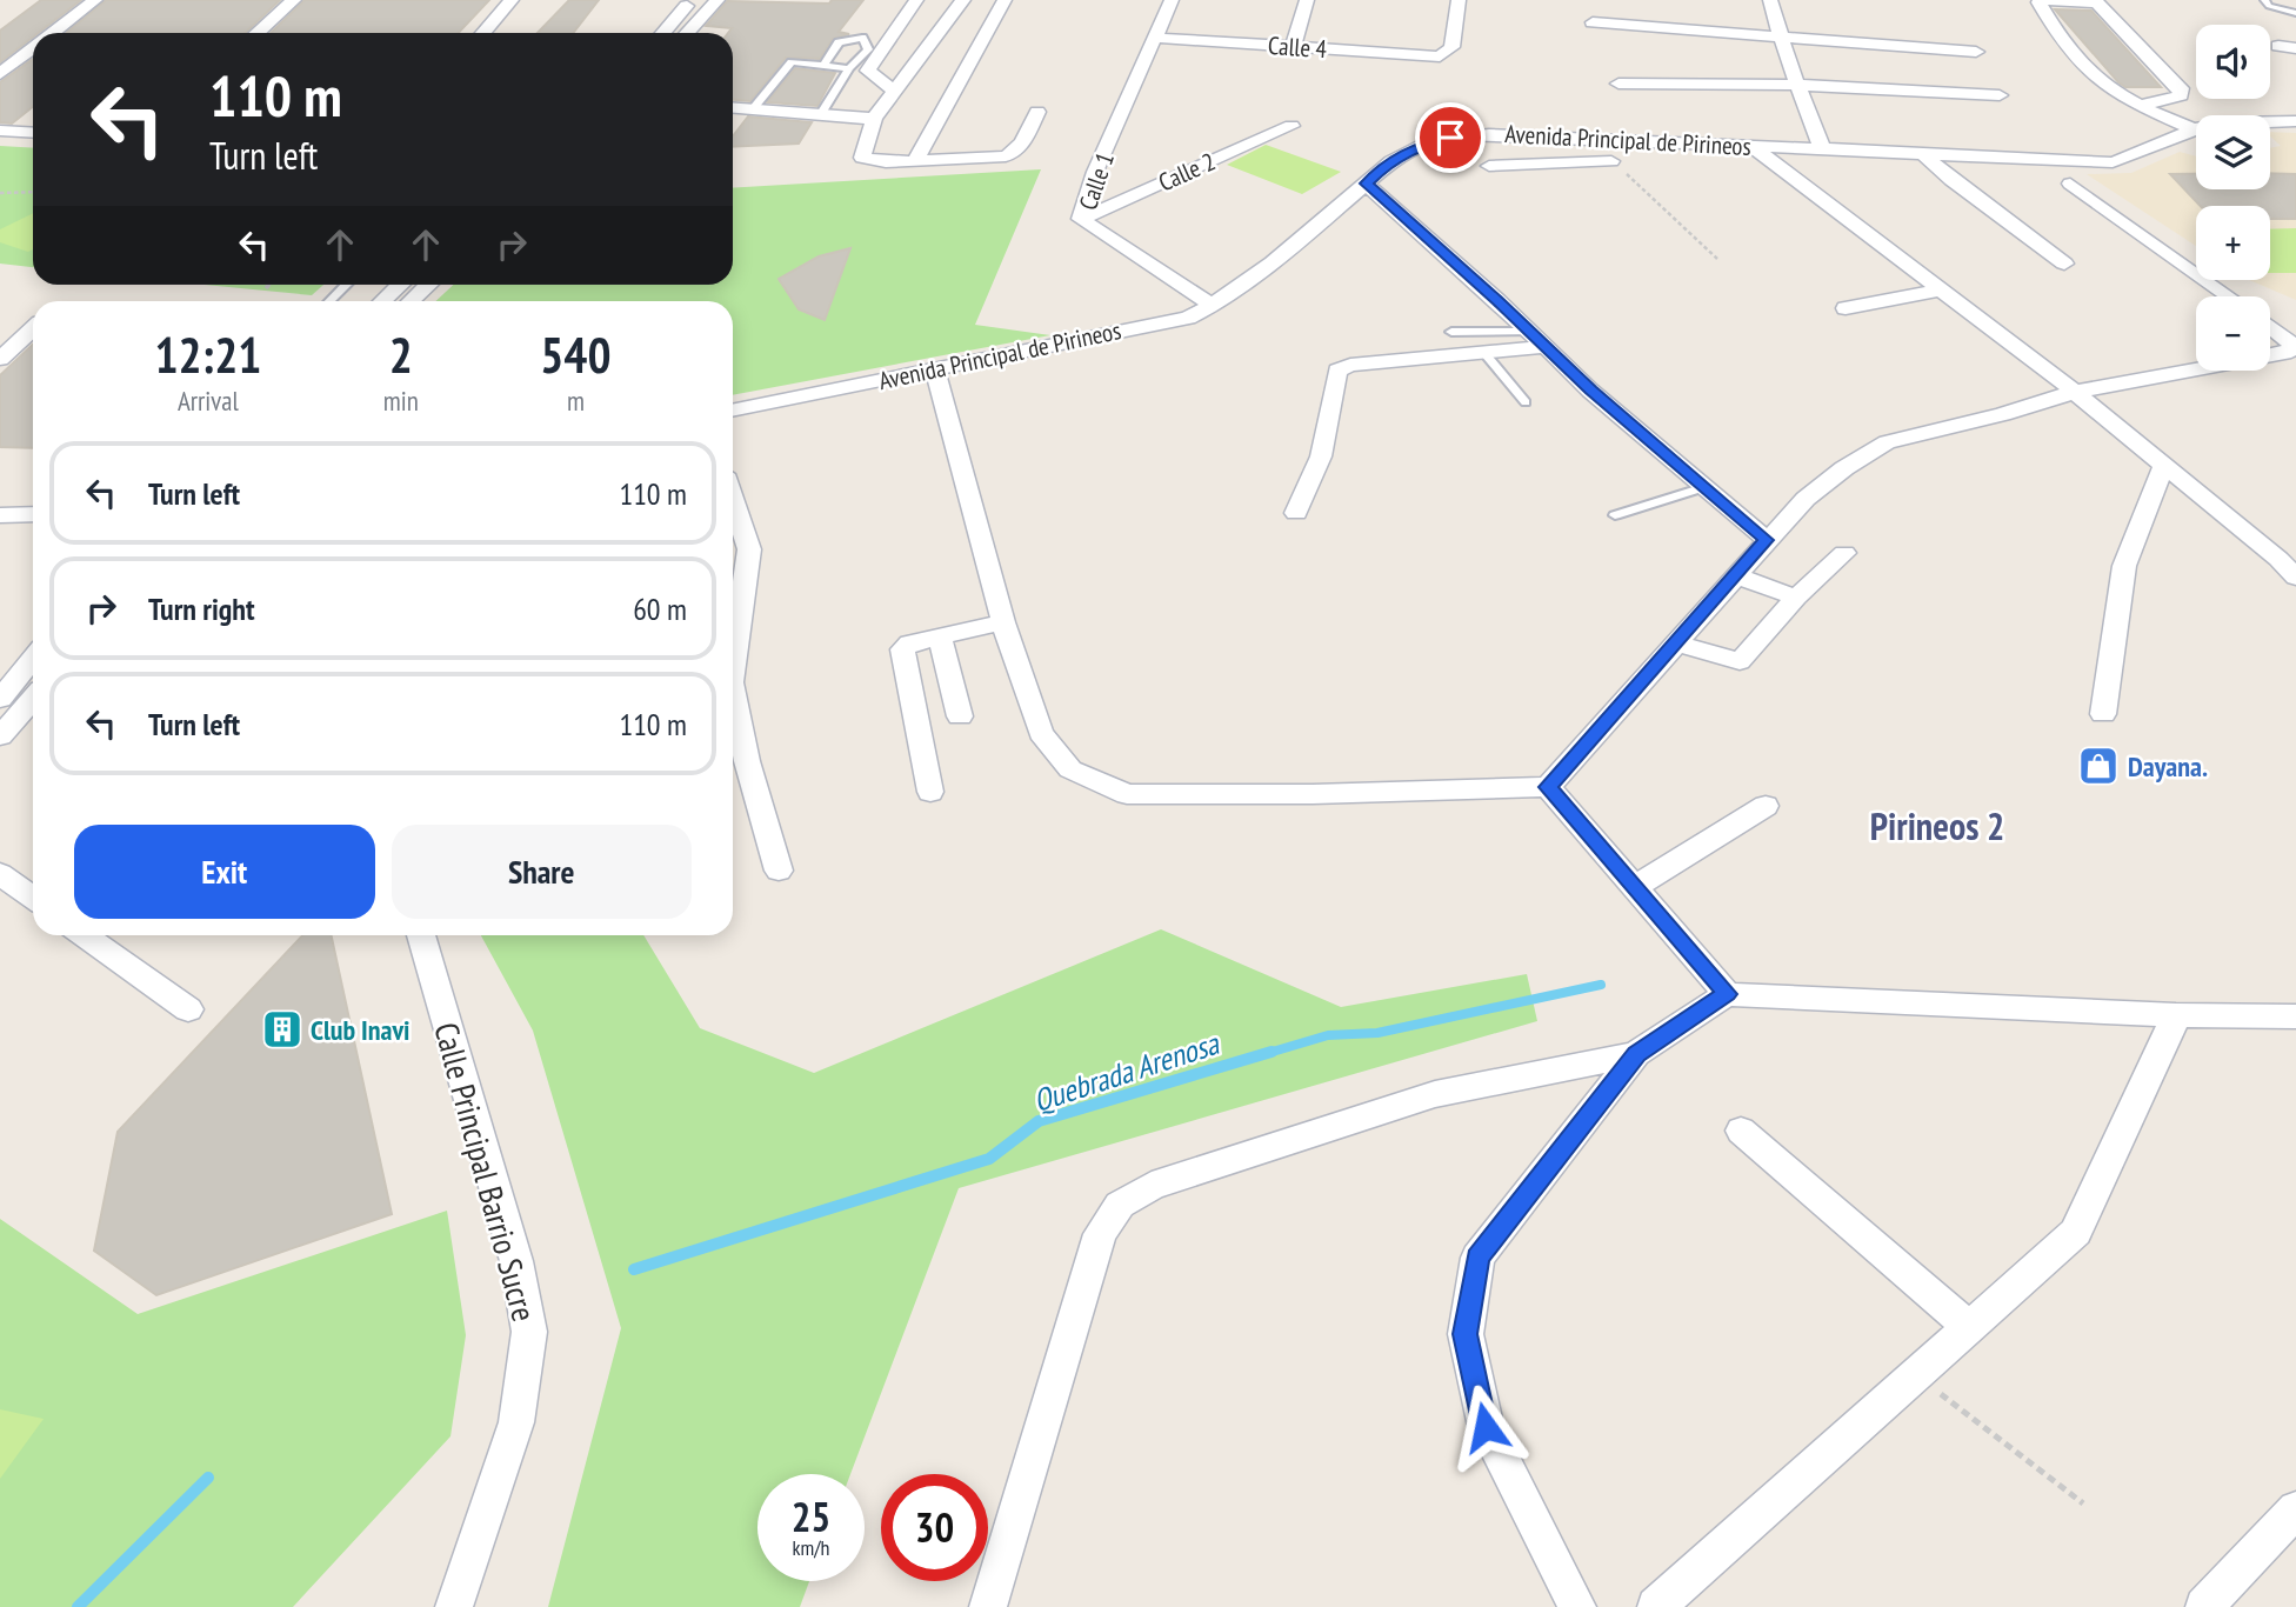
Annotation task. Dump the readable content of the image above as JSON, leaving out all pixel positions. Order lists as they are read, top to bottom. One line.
{"streets":{"street":["Calle 4","Avenida Principal de Pirineos","Calle 2","Calle 1","Calle Principal Barrio Sucre"]},"crossings":[["Calle 4","Calle 1"],["Avenida Principal de Pirineos","Calle 1"],["Calle 2","Calle 1"]],"districts":["Pirineos 2"],"water":["Quebrada Arenosa"],"places":{"shop":["Dayana."],"building":["Club Inavi"]},"page":{"map_buttons":["+","−"],"turn":["110 m","Turn left"],"eta":["12:21","Arrival","2","min","540","m"],"list":[{"name":"Turn left","value":"110 m"},{"name":"Turn right","value":"60 m"},{"name":"Turn left","value":"110 m"}],"buttons":["Exit","Share"],"speed":"25 km/h","limit":"30"}}
